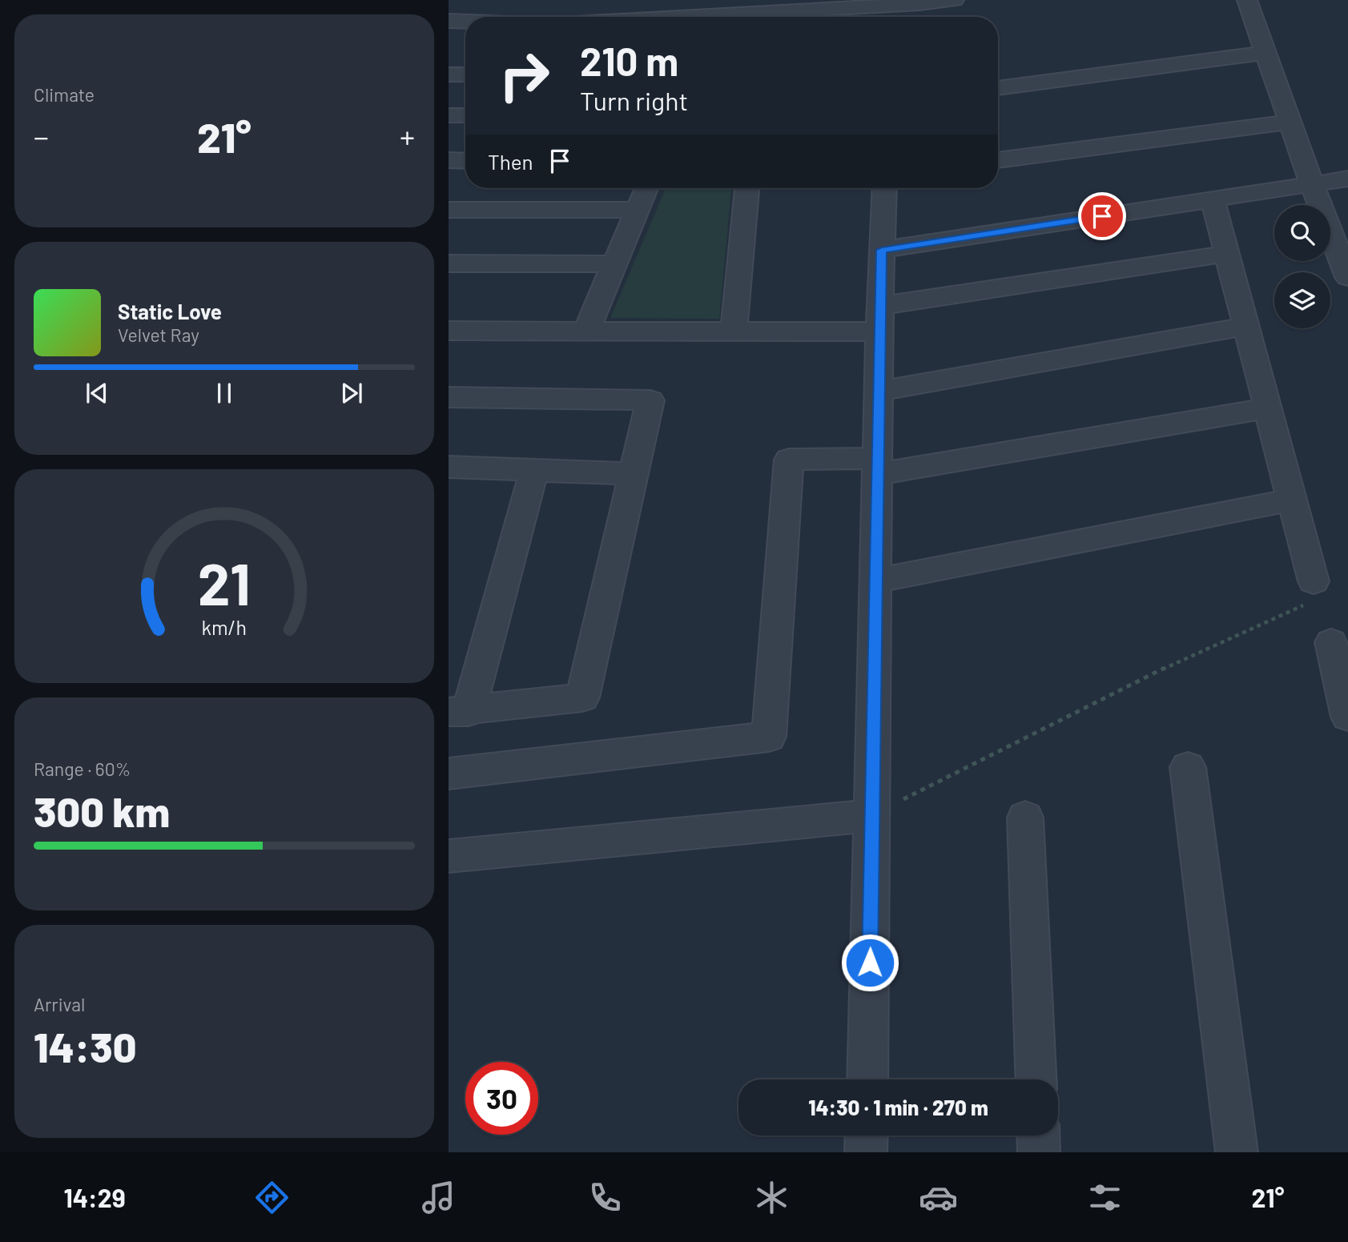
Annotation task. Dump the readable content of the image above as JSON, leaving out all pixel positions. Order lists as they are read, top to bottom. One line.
{"page":{"tile":["Climate",["Range · 60%","300 km"],["Arrival","14:30"]],"turn":["210 m","Turn right"],"heat":["−","21°","+"],"then":"Then","song":["Static Love","Velvet Ray"],"limit":"30","trip":"14:30 · 1 min · 270 m","tabs":["14:29","21°"],"gauge":["21","km/h"]}}
